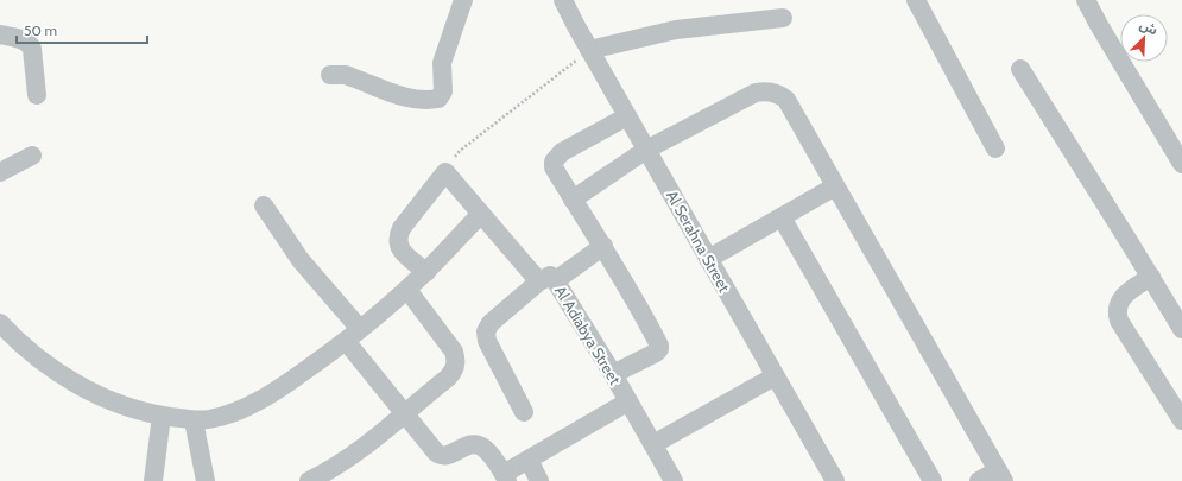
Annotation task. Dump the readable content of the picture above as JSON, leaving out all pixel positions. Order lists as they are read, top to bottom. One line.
{"streets":{"street":["Al Serahna Street","Al Adiabya Street"]},"scale_bar":"50 m","north":"top right"}
